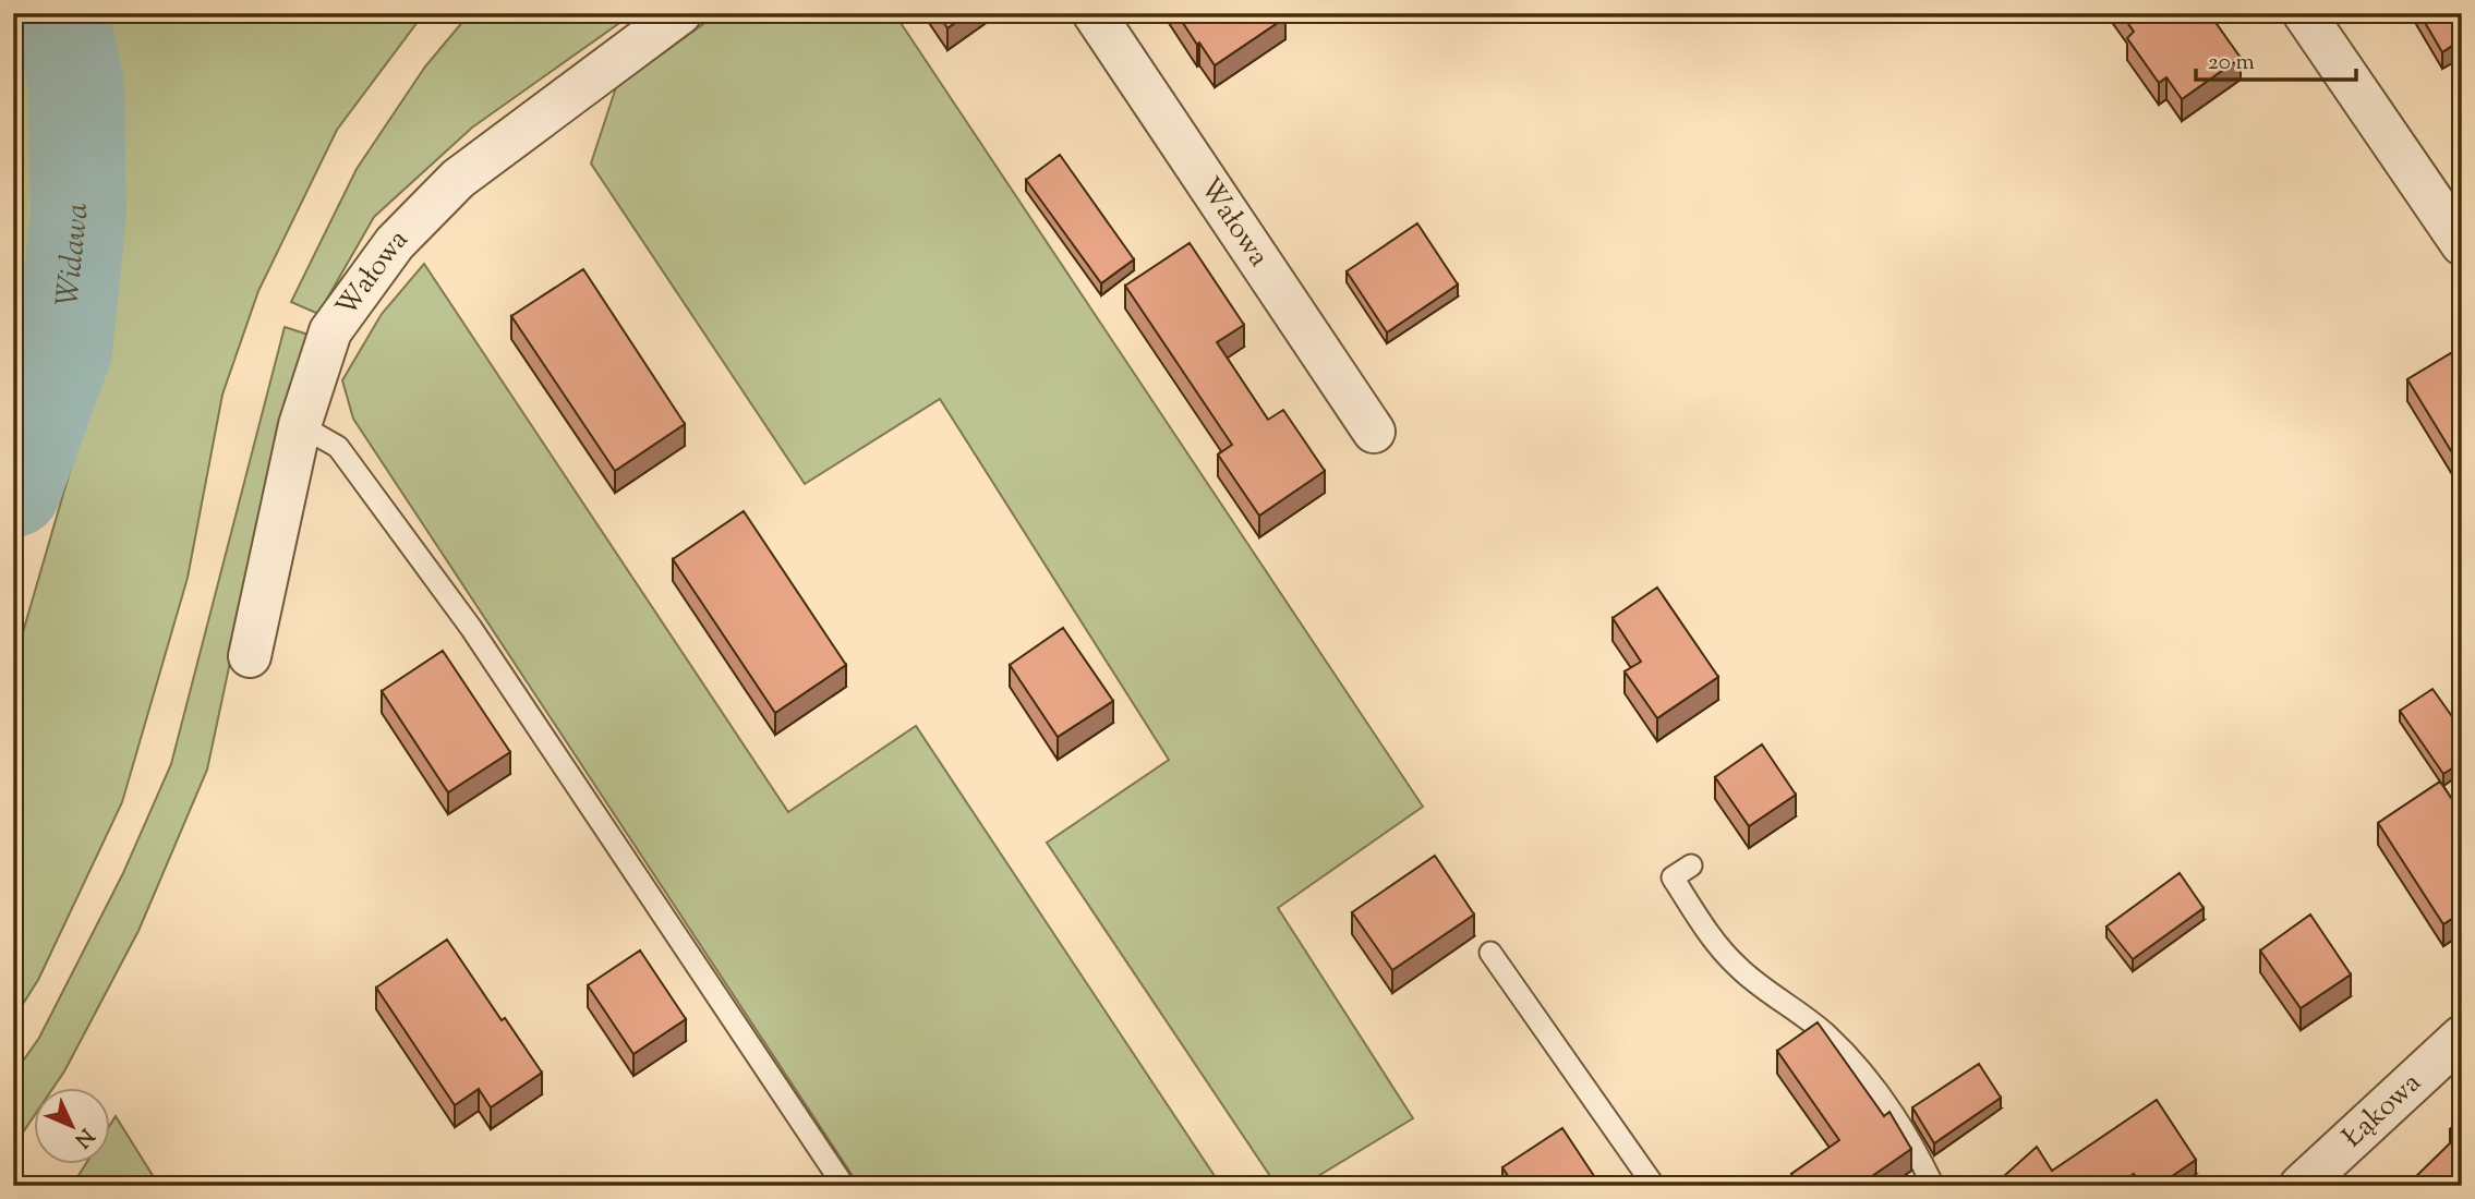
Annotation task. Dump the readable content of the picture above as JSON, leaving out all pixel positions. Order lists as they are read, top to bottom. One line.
{"streets":{"street":["Wałowa","Łąkowa"]},"water":["Widawa"],"scale_bar":"20 m","north":"bottom right"}
